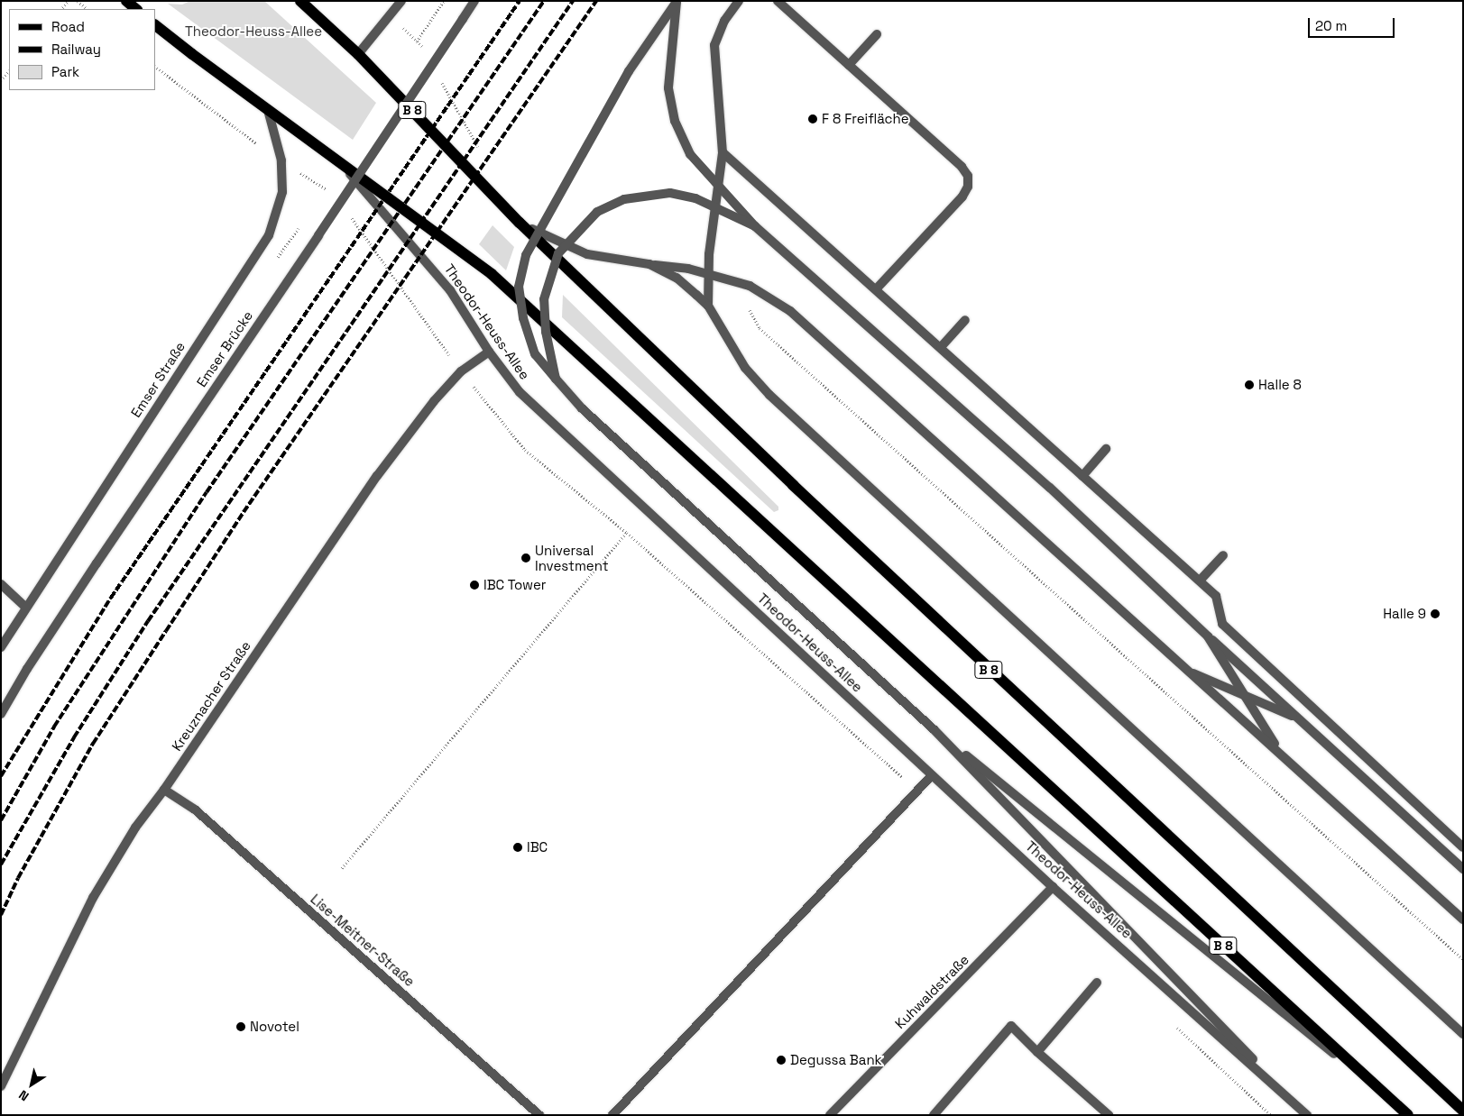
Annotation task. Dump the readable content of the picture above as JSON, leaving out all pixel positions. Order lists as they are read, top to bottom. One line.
{"streets":{"main road":["B 8","Theodor-Heuss-Allee"],"street":["Emser Brücke","Emser Straße","Kreuznacher Straße","Lise-Meitner-Straße","Kuhwaldstraße"]},"crossings":[["Theodor-Heuss-Allee","Emser Straße"],["Theodor-Heuss-Allee","Kreuznacher Straße"],["Theodor-Heuss-Allee","Kuhwaldstraße"],["Kreuznacher Straße","Lise-Meitner-Straße"]],"parks":["Theodor-Heuss-Allee"],"places":["F 8 Freifläche","Halle 8","Universal Investment","IBC Tower","Halle 9","IBC","Novotel","Degussa Bank"],"legend":["Road","Railway","Park"],"scale_bar":"20 m","north":"bottom left"}
